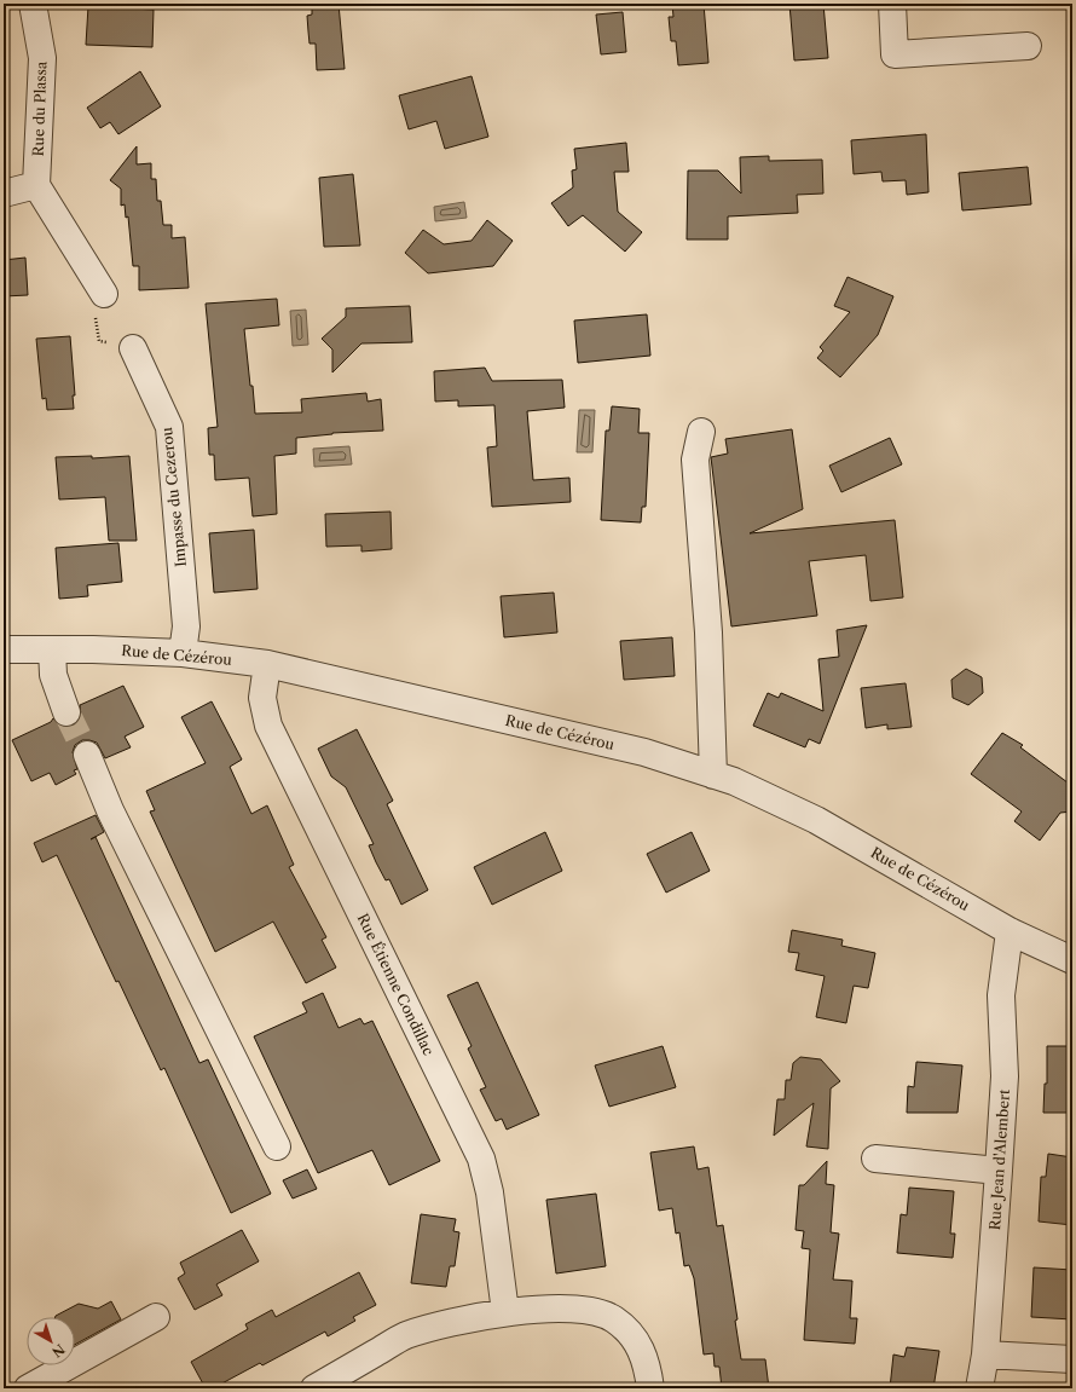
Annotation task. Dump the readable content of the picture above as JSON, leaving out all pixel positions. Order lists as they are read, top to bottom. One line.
{"streets":{"street":["Rue du Plassa","Impasse du Cezerou","Rue de Cézérou","Rue Étienne Condillac","Rue Jean d'Alembert"]},"crossings":[["Impasse du Cezerou","Rue de Cézérou"],["Rue de Cézérou","Rue Étienne Condillac"],["Rue de Cézérou","Rue Jean d'Alembert"]],"north":"bottom right"}
